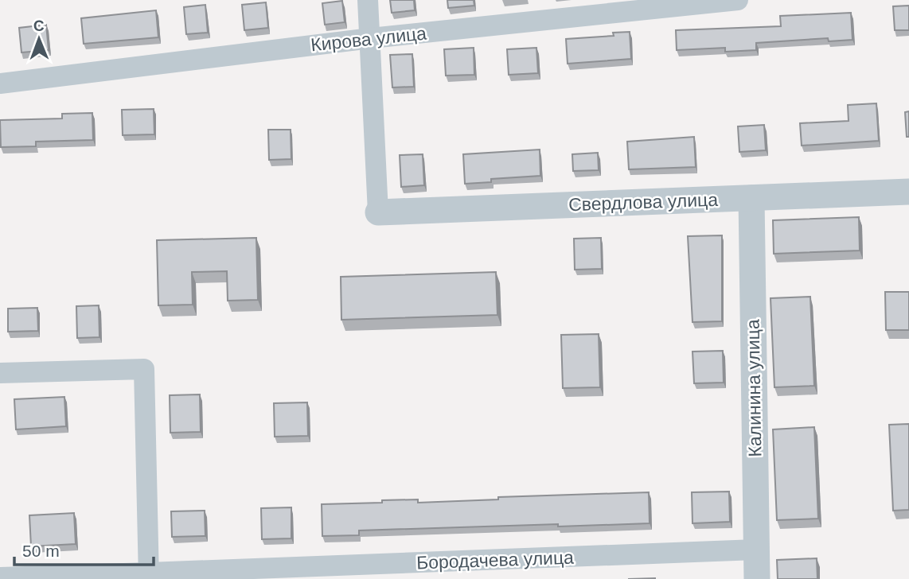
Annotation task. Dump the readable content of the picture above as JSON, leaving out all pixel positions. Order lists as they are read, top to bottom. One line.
{"streets":{"street":["Кирова улица","Свердлова улица","Калинина улица","Бородачева улица"]},"crossings":[["Свердлова улица","Калинина улица"],["Калинина улица","Бородачева улица"]],"scale_bar":"50 m","north":"top"}
